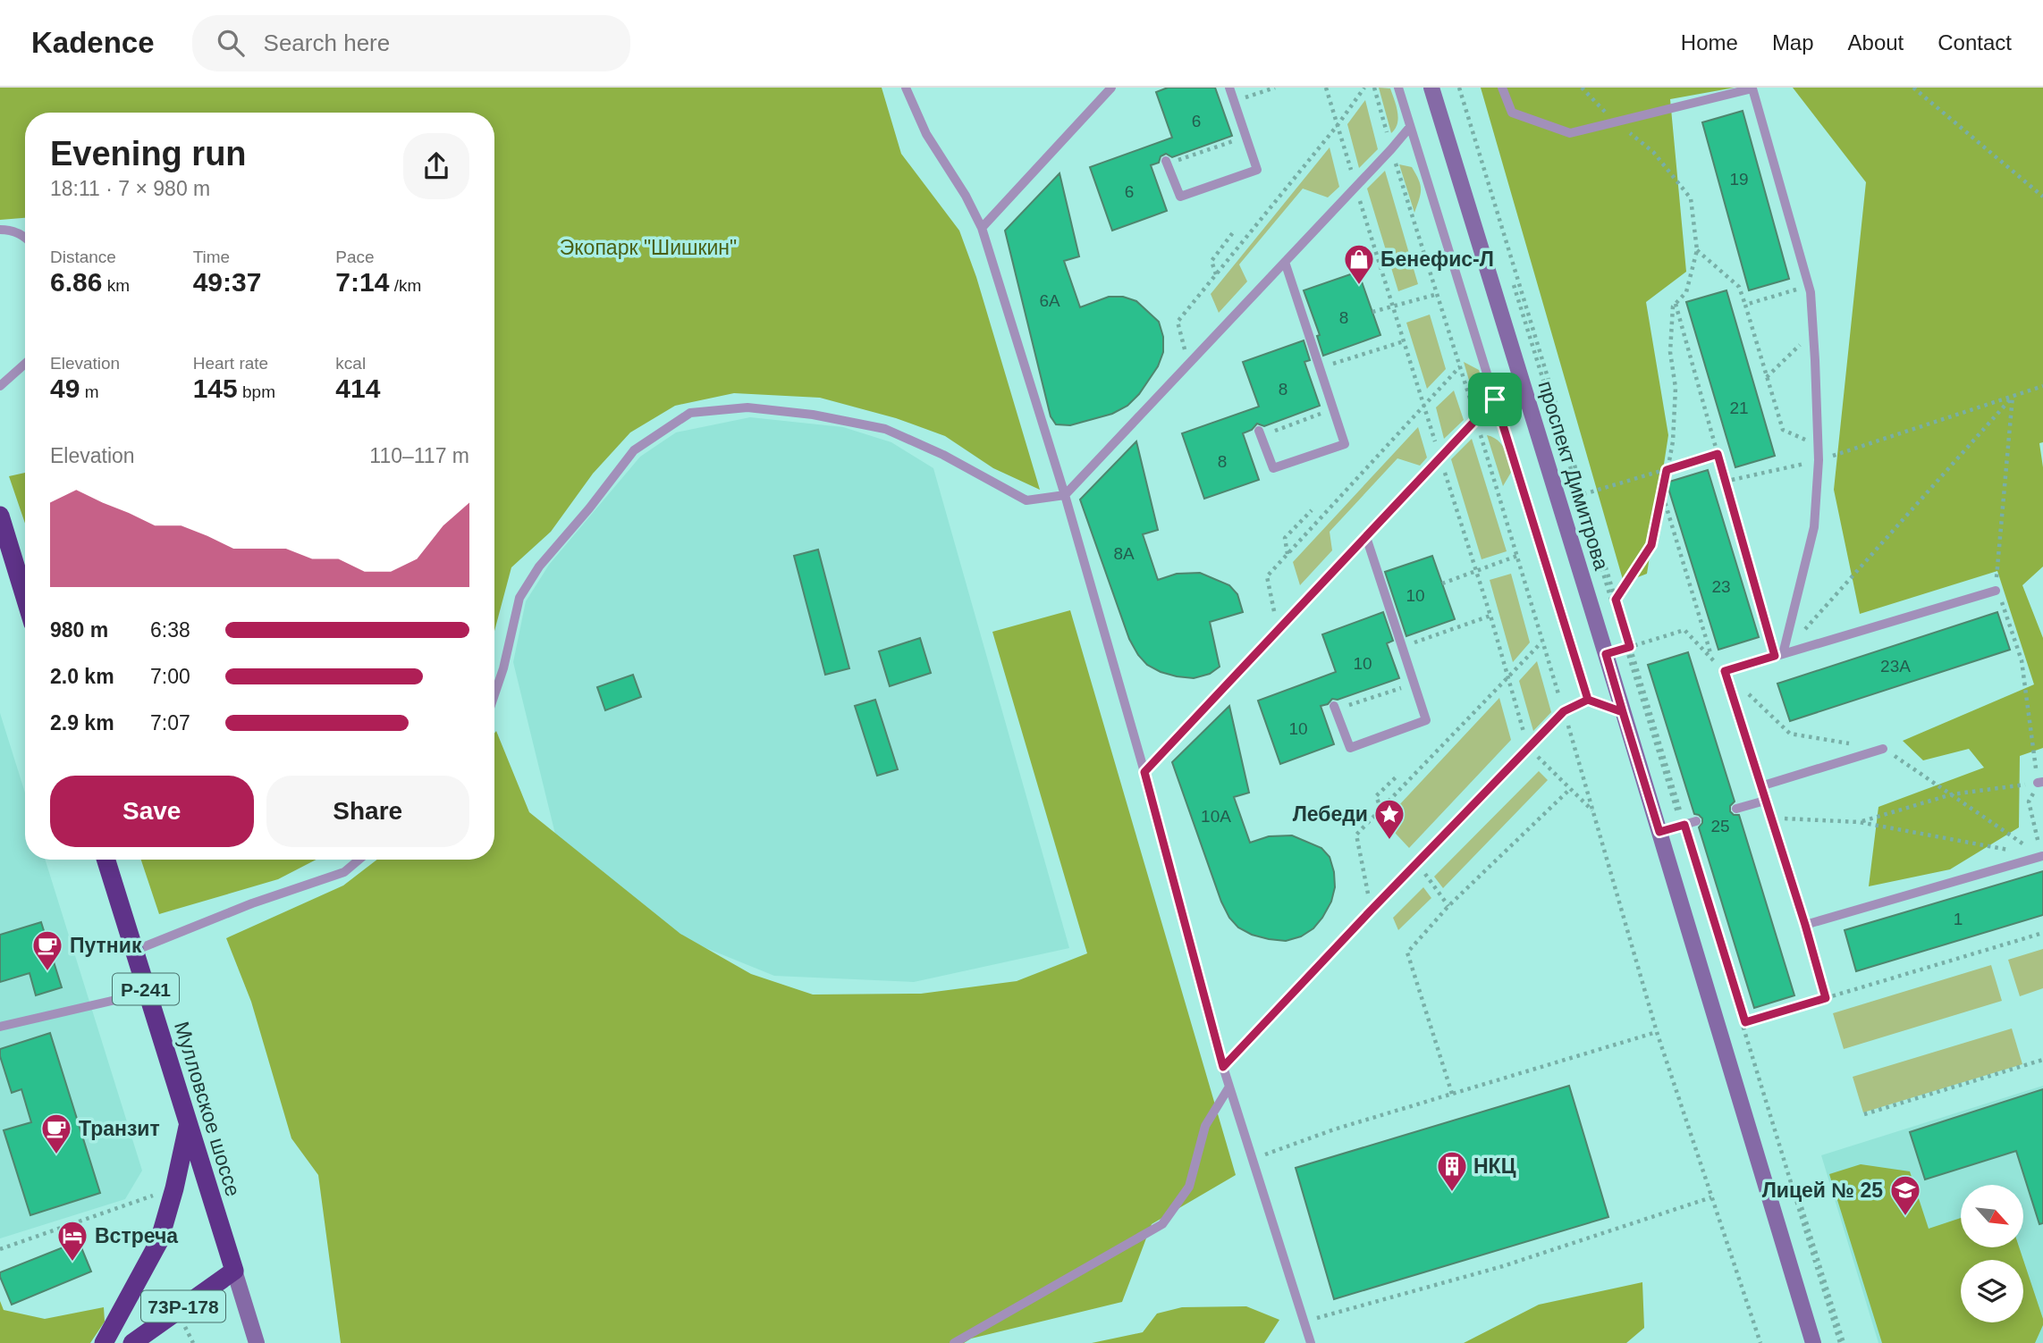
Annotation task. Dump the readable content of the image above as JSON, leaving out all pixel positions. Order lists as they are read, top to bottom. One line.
{"streets":{"highway":["Р-241","Мулловское шоссе","73Р-178"],"main road":["проспект Димитрова"]},"crossings":[["Р-241","Мулловское шоссе"],["Мулловское шоссе","73Р-178"]],"parks":["Экопарк \"Шишкин\""],"places":{"shop":["Бенефис-Л"],"place":["Лебеди"],"cafe":["Путник","Транзит"],"building":["НКЦ"],"school or university":["Лицей № 25"],"hotel":["Встреча"]},"house_numbers":["6","19","6","6А","8","8","21","8","8А","23","10","10","23А","10","10А","25","1"],"north":"bottom right","page":{"header":"Kadence","search":"Search here","nav":["Home","Map","About","Contact"],"heading":["Evening run","18:11 · 7 × 980 m"],"stats":[["Distance","6.86 km"],["Time","49:37"],["Pace","7:14 /km"],["Elevation","49 m"],["Heart rate","145 bpm"],["kcal","414"]],"chart":["Elevation","110–117 m"],"list":[{"name":"980 m","note":"6:38"},{"name":"2.0 km","note":"7:00"},{"name":"2.9 km","note":"7:07"}],"buttons":["Save","Share"]}}
